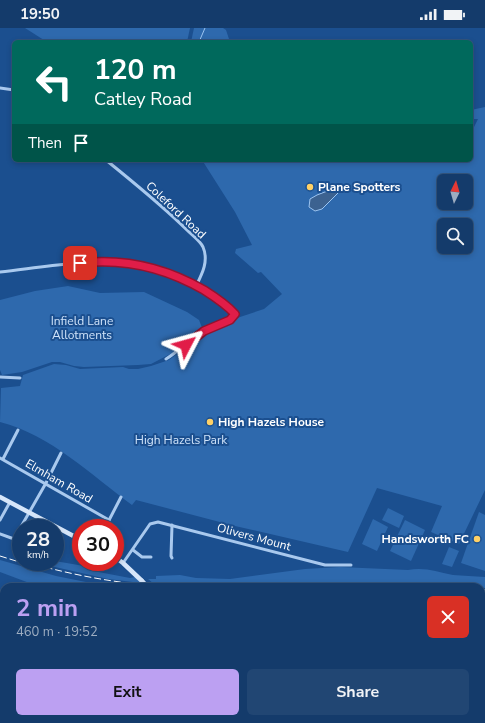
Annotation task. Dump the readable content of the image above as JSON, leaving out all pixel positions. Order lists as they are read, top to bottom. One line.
{"streets":{"street":["Coleford Road","Elmham Road","Olivers Mount"]},"parks":["Infield Lane Allotments","High Hazels Park"],"places":["Plane Spotters","High Hazels House","Handsworth FC"],"north":"top","page":{"status":"19:50","turn":["120 m","Catley Road"],"then":"Then","speed":"28 km/h","limit":"30","heading":["2 min","460 m · 19:52"],"buttons":["Exit","Share"]}}
